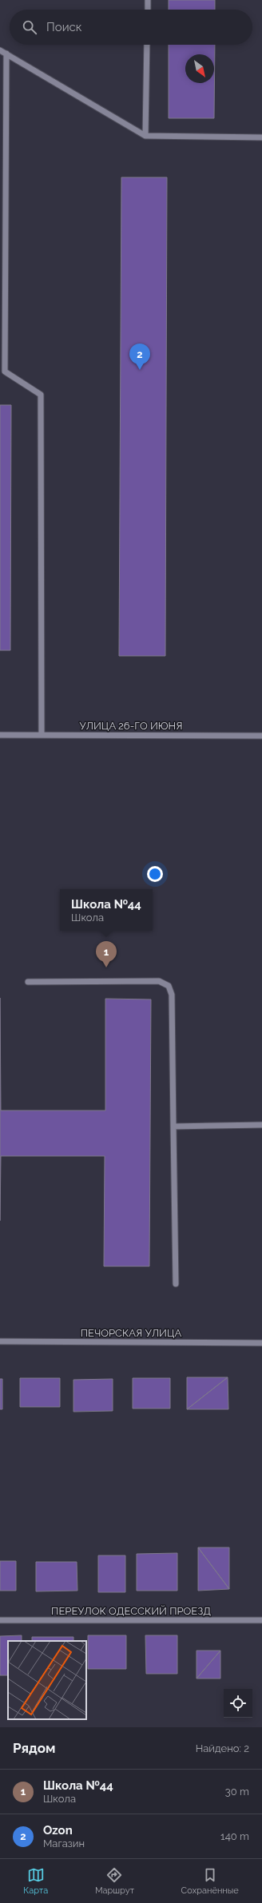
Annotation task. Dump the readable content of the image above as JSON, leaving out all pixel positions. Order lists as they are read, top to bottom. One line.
{"streets":{"street":["УЛИЦА 26-ГО ИЮНЯ","ПЕЧОРСКАЯ УЛИЦА","ПЕРЕУЛОК ОДЕССКИЙ ПРОЕЗД"]},"north":"bottom right","page":{"search":"Поиск","pins":["2","1"],"popup":["Школа №44","Школа"],"heading":["Рядом","Найдено: 2"],"list":[{"mark":"1","name":"Школа №44","note":"Школа","value":"30 m"},{"mark":"2","name":"Ozon","note":"Магазин","value":"140 m"}],"nav":["Карта","Маршрут","Сохранённые"]}}
